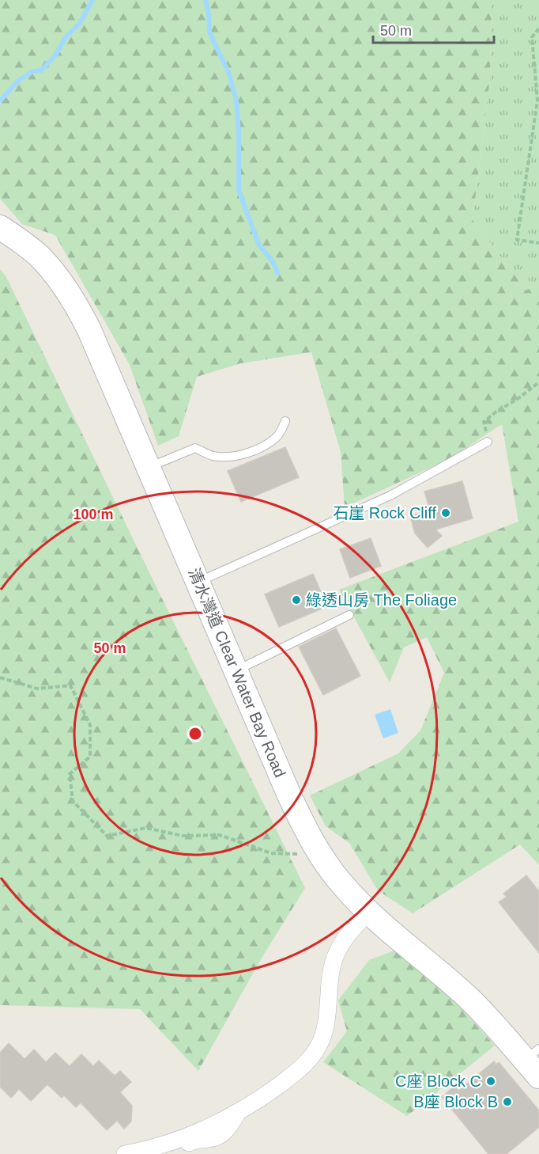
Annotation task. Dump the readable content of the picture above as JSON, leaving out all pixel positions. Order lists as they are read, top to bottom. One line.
{"streets":{"main road":["清水灣道 Clear Water Bay Road"]},"places":["石崖 Rock Cliff","綠透山房 The Foliage","C座 Block C","B座 Block B"],"scale_bar":"50 m","rings":["100 m","50 m"]}
